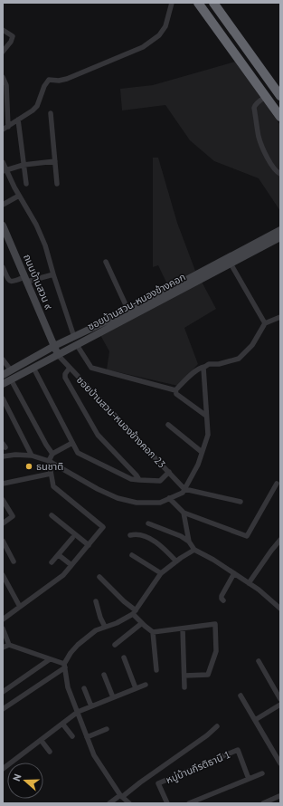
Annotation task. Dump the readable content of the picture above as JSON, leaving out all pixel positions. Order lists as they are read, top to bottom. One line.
{"streets":{"main road":["ถนนบ้านสวน ๙","ซอยบ้านสวน-หนองข้างคอก"],"street":["ซอยบ้านสวน-หนองข้างคอก 23","หมู่บ้านกีรติธานี 1"]},"crossings":[["ถนนบ้านสวน ๙","ซอยบ้านสวน-หนองข้างคอก"],["ถนนบ้านสวน ๙","ซอยบ้านสวน-หนองข้างคอก 23"],["ซอยบ้านสวน-หนองข้างคอก","ซอยบ้านสวน-หนองข้างคอก 23"]],"places":["ธนชาติ"],"north":"left"}
